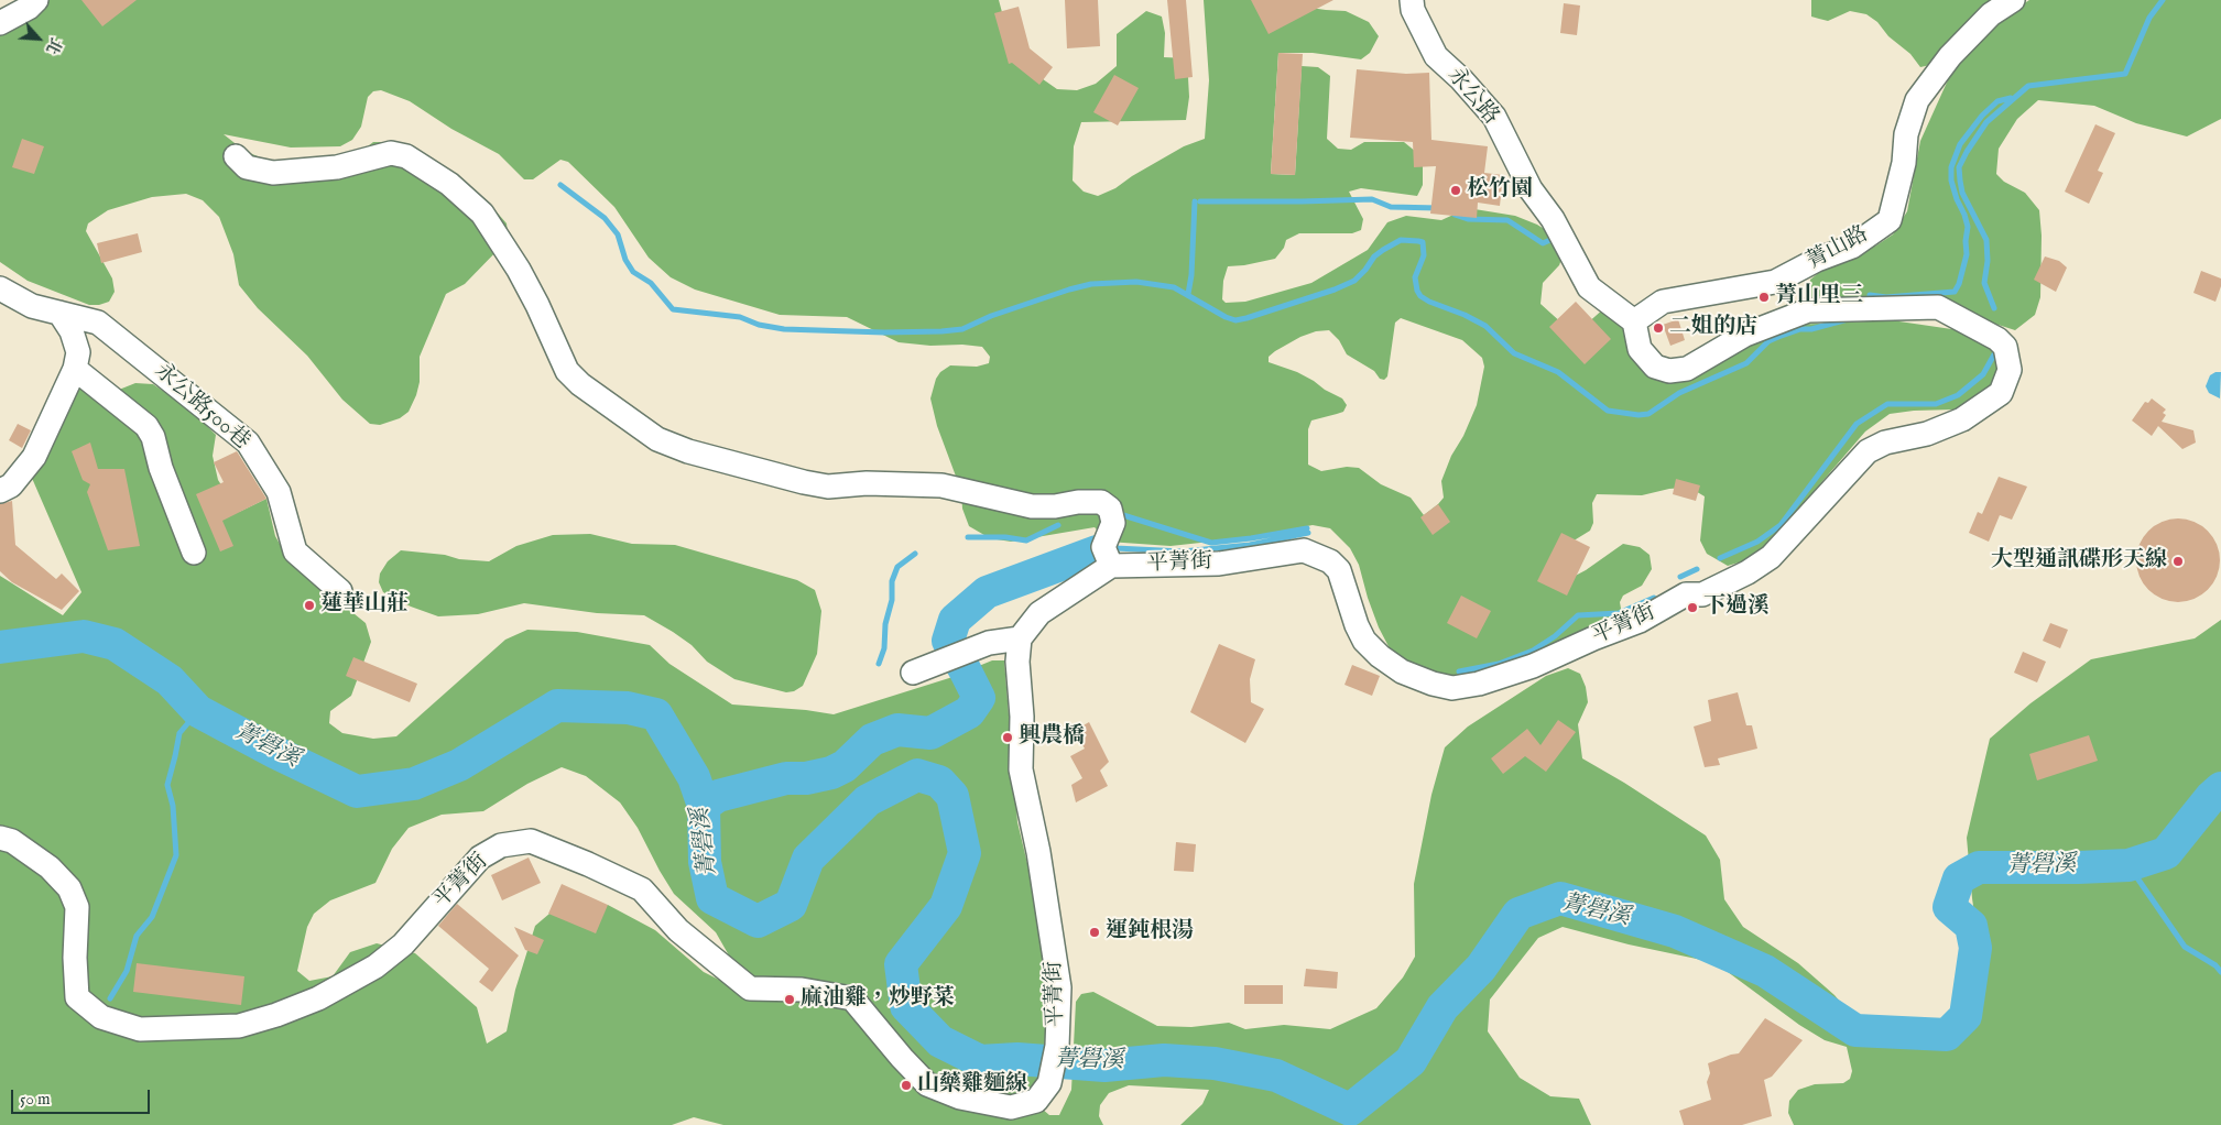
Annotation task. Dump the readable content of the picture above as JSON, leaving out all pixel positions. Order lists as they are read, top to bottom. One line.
{"streets":{"street":["永公路","菁山路","永公路500巷","平菁街"]},"crossings":[["永公路","菁山路"],["永公路","平菁街"],["菁山路","平菁街"]],"water":["菁礐溪"],"places":["松竹園","菁山里三","二姐的店","大型通訊碟形天線","蓮華山莊","下過溪","興農橋","運鈍根湯","麻油雞，炒野菜","山藥雞麵線"],"scale_bar":"50 m","north":"bottom right"}
